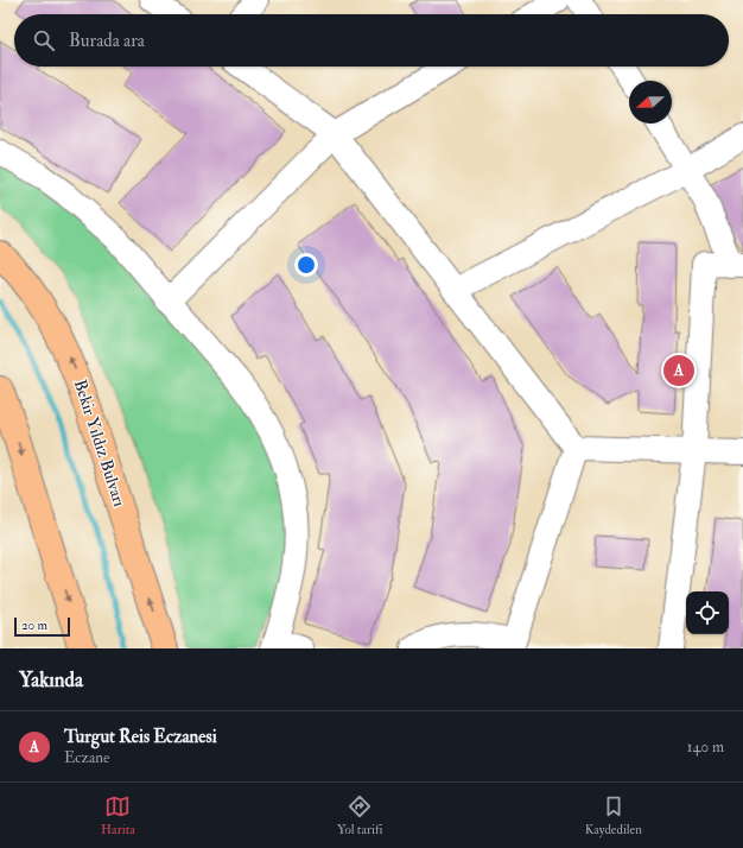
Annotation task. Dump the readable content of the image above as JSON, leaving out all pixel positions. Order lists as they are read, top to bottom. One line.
{"streets":{"main road":["Bekir Yıldız Bulvarı"]},"scale_bar":"20 m","north":"left","page":{"search":"Burada ara","pins":"A","scale":"20 m","heading":"Yakında","list":[{"mark":"A","name":"Turgut Reis Eczanesi","note":"Eczane","value":"140 m"}],"nav":["Harita","Yol tarifi","Kaydedilen"]}}
